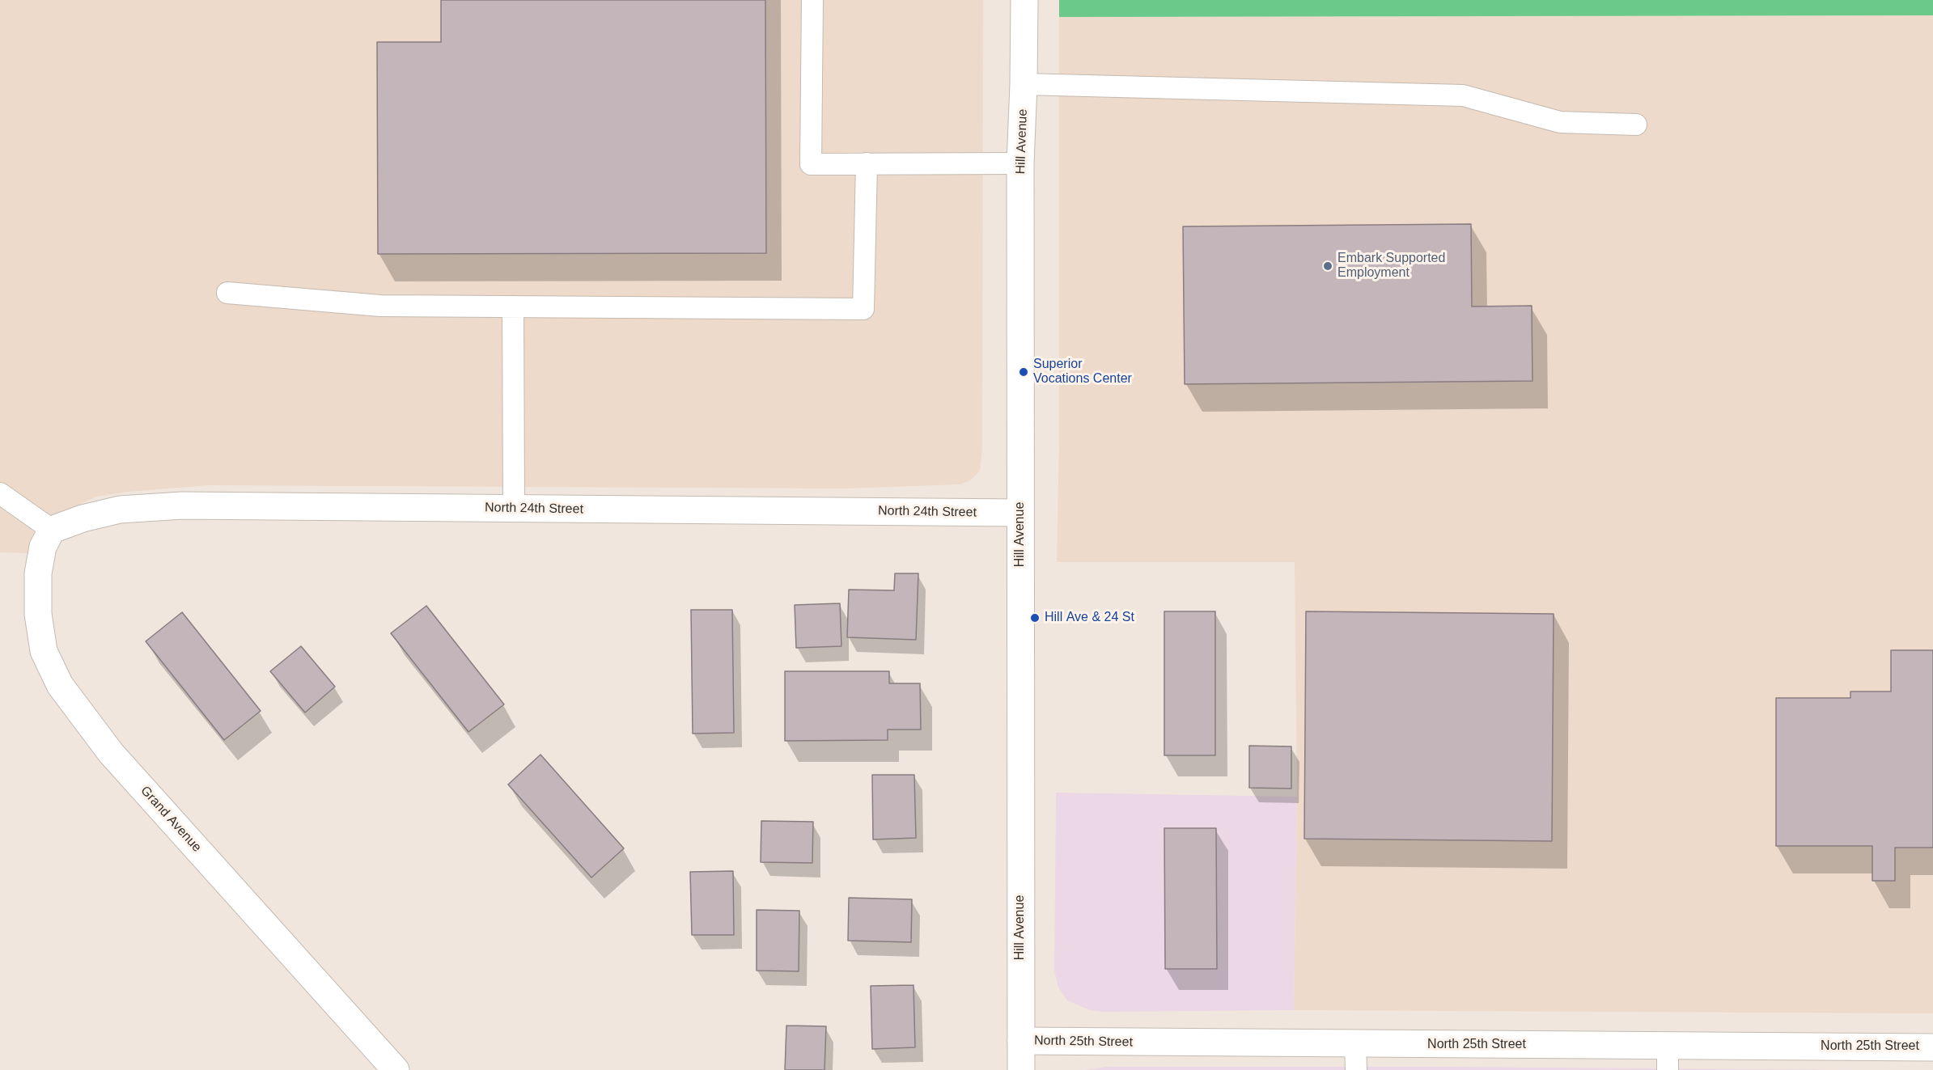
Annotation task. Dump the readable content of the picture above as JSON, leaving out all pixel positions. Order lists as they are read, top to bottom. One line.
{"streets":{"street":["Hill Avenue","North 24th Street","Grand Avenue","North 25th Street"]},"crossings":[["Hill Avenue","North 24th Street"],["Hill Avenue","North 25th Street"],["North 24th Street","Grand Avenue"]],"places":["Embark Supported Employment","Superior Vocations Center","Hill Ave & 24 St"]}
